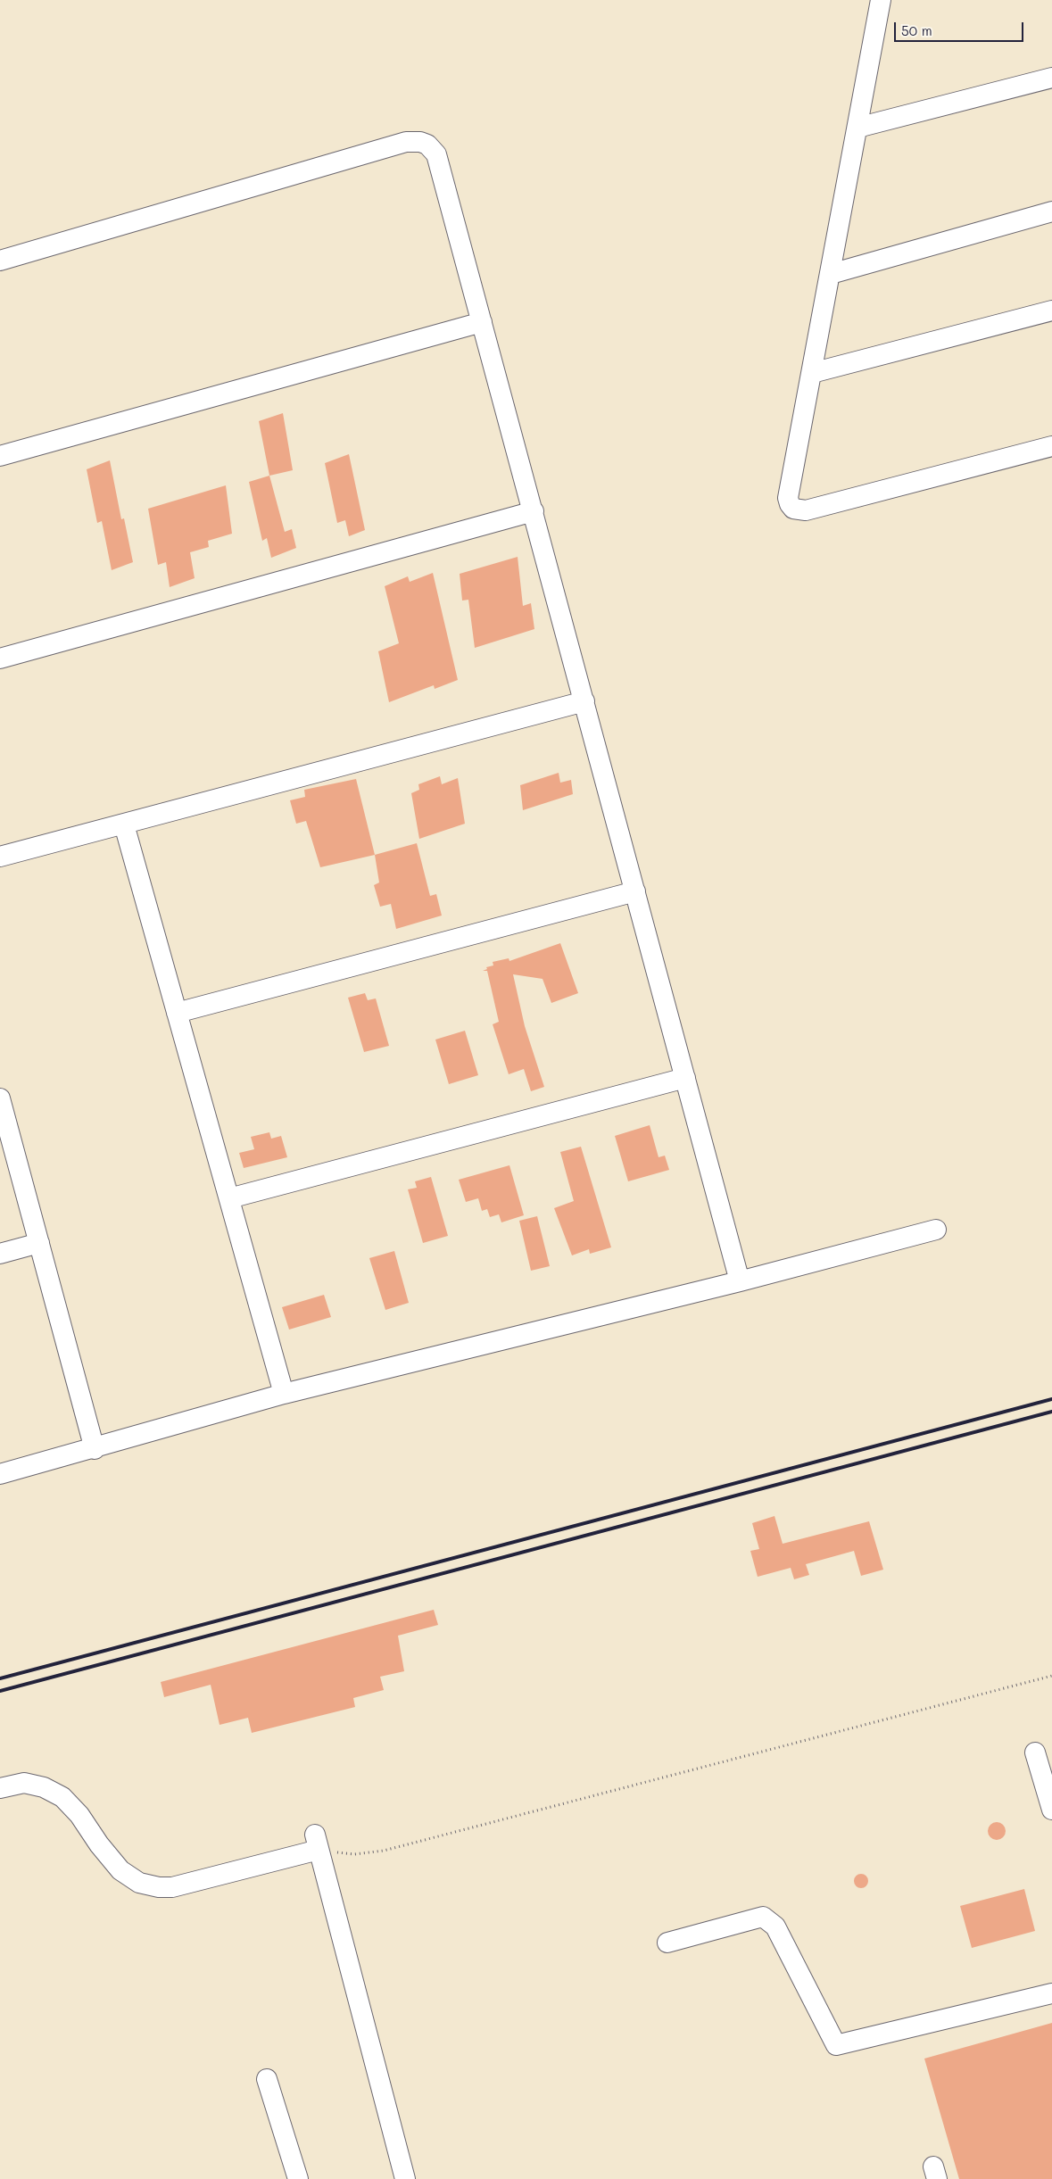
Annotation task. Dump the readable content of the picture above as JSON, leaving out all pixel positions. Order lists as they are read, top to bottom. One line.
{"scale_bar":"50 m"}
